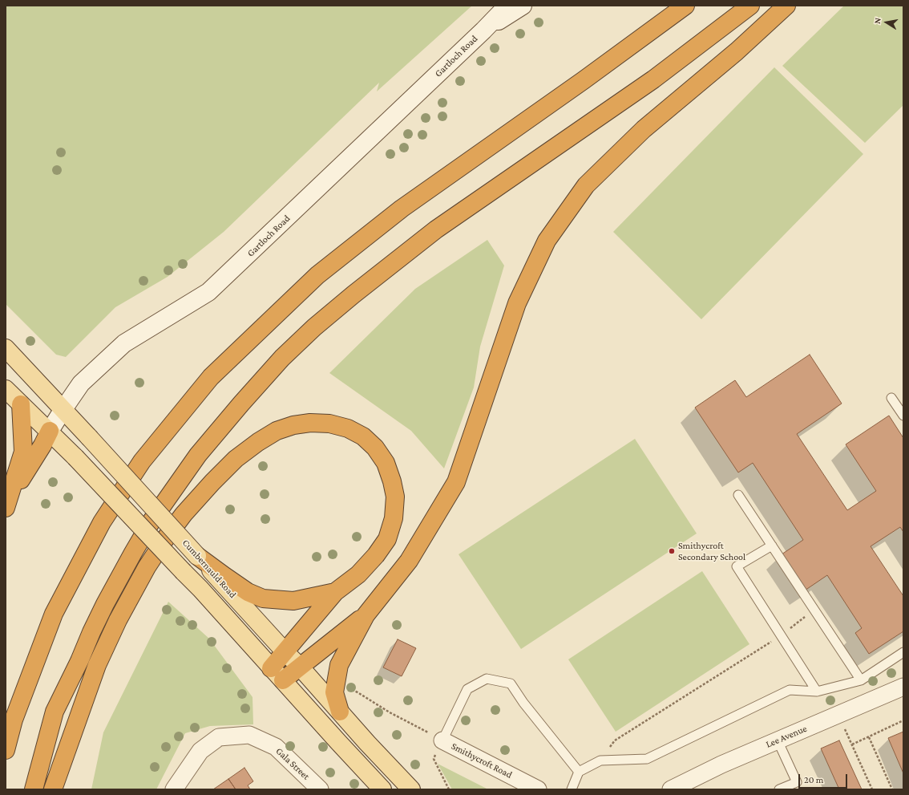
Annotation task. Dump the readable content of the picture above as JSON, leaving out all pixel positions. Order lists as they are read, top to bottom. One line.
{"streets":{"main road":["Gartloch Road","Cumbernauld Road"],"street":["Lee Avenue","Smithycroft Road","Gala Street"]},"crossings":[["Gartloch Road","Cumbernauld Road"]],"places":["Smithycroft Secondary School"],"scale_bar":"20 m","north":"left"}
